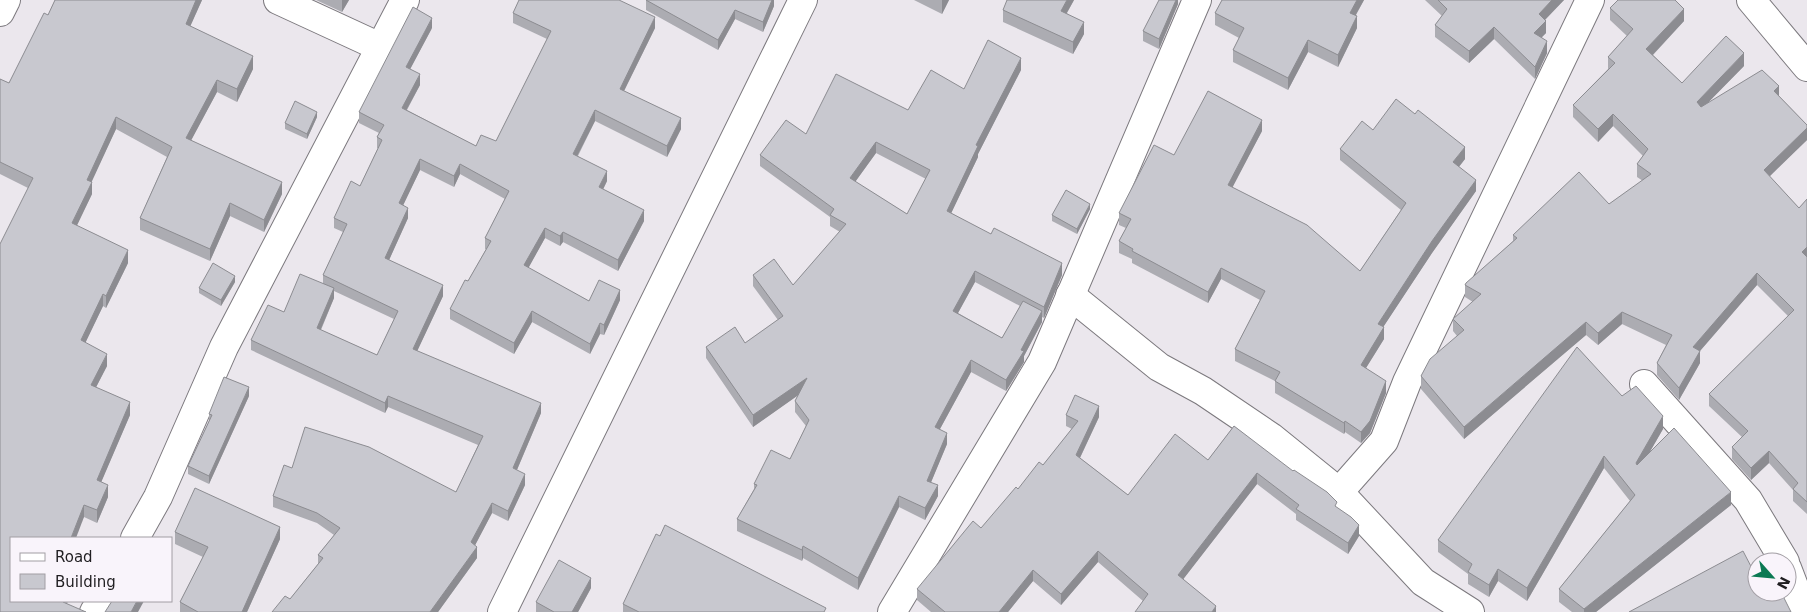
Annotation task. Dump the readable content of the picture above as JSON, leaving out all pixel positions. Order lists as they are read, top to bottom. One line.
{"legend":["Road","Building"],"north":"bottom right"}
